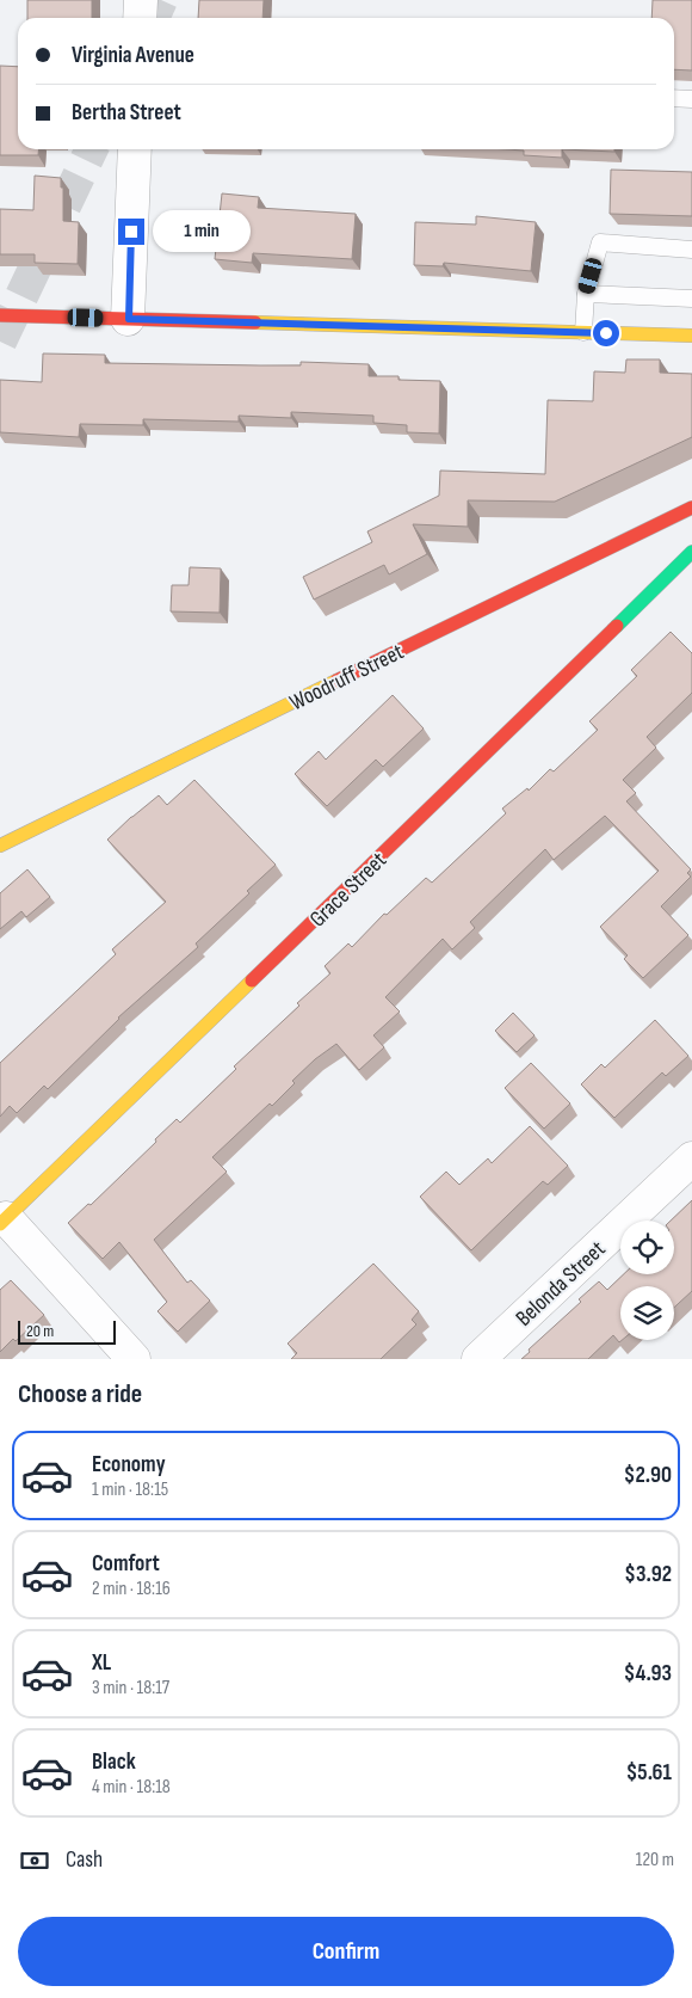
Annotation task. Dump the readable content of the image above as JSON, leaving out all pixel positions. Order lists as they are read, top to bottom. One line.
{"streets":{"street":["Woodruff Street","Grace Street","Belonda Street"]},"scale_bar":"20 m","page":{"banner":["Virginia Avenue","Bertha Street"],"bubble":"1 min","scale":"20 m","heading":"Choose a ride","list":[{"name":"Economy","note":"1 min · 18:15","value":"$2.90"},{"name":"Comfort","note":"2 min · 18:16","value":"$3.92"},{"name":"XL","note":"3 min · 18:17","value":"$4.93"},{"name":"Black","note":"4 min · 18:18","value":"$5.61"}],"pay":["Cash","120 m"],"buttons":"Confirm"}}
